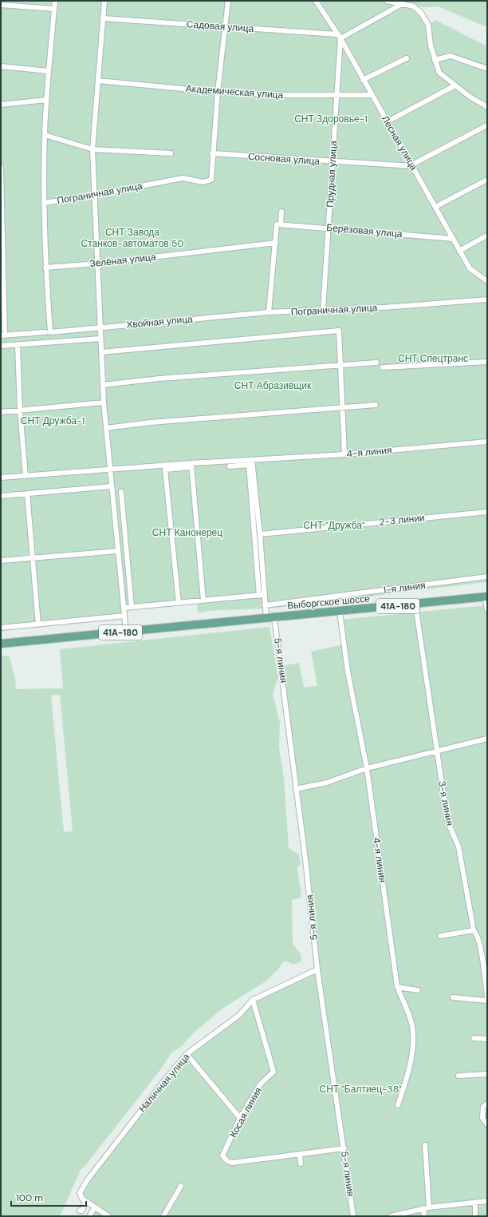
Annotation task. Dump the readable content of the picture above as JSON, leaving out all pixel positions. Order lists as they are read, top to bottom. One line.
{"streets":{"main road":["Выборгское шоссе","41А-180"],"street":["Садовая улица","Академическая улица","Лесная улица","Сосновая улица","Прудная улица","Пограничная улица","Берёзовая улица","Зелёная улица","Хвойная улица","4-я линия","2-3 линии","1-я линия","5-я линия","3-я линия","Наличная улица","Косая линия"]},"crossings":[["Садовая улица","Лесная улица"],["Садовая улица","Прудная улица"],["Академическая улица","Лесная улица"],["Академическая улица","Прудная улица"],["Лесная улица","Сосновая улица"],["Лесная улица","Прудная улица"],["Лесная улица","Берёзовая улица"],["Сосновая улица","Прудная улица"],["Сосновая улица","Пограничная улица"],["Прудная улица","Пограничная улица"],["Прудная улица","Берёзовая улица"],["Пограничная улица","Хвойная улица"],["4-я линия","Выборгское шоссе"],["Выборгское шоссе","41А-180"],["Выборгское шоссе","5-я линия"],["Выборгское шоссе","3-я линия"],["5-я линия","Наличная улица"],["Наличная улица","Косая линия"]],"parks":["СНТ Здоровье-1","СНТ Завода Станков-автоматов 50","СНТ Спецтранс","СНТ Абразивщик","СНТ Дружба-1","СНТ \"Дружба\"","СНТ Канонерец","СНТ \"Балтиец-38\""],"scale_bar":"100 m"}
